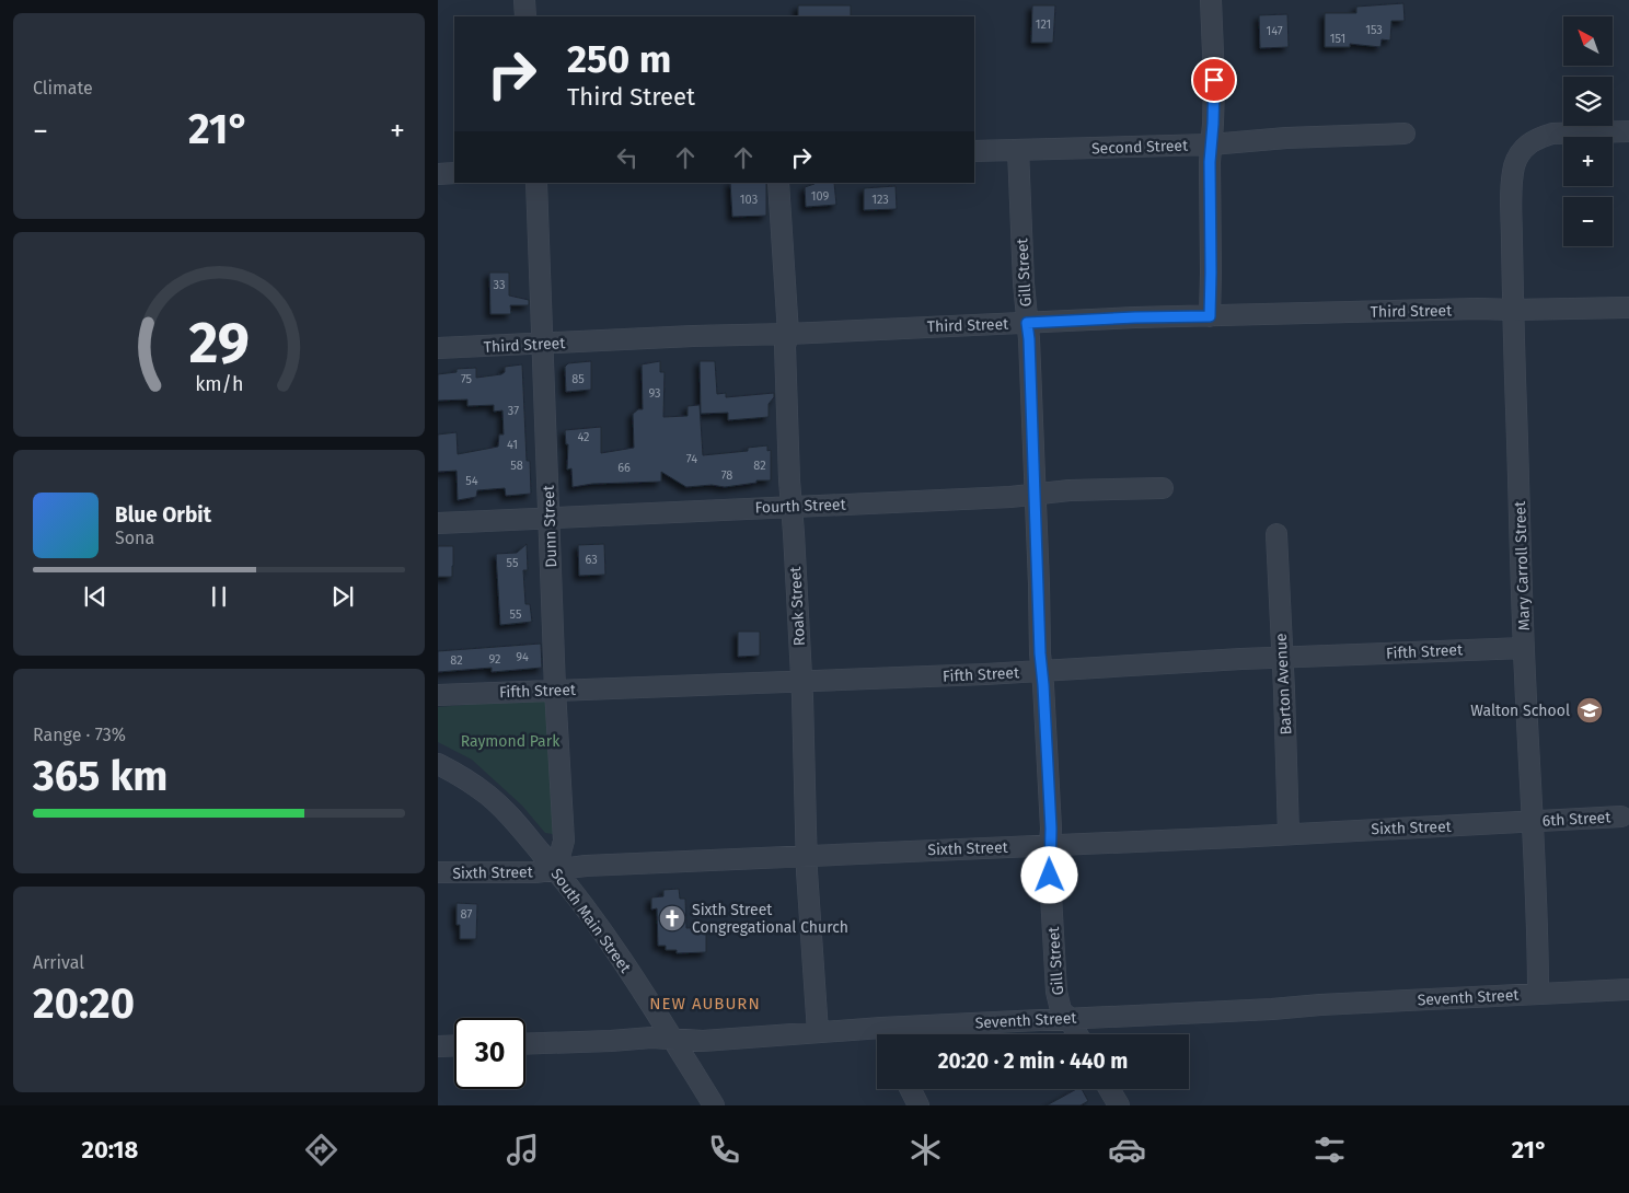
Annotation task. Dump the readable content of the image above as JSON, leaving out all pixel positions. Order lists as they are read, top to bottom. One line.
{"streets":{"street":["Second Street","Gill Street","Third Street","Fourth Street","Dunn Street","Mary Carroll Street","Roak Street","Fifth Street","Barton Avenue","6th Street","Sixth Street","South Main Street","Seventh Street"]},"crossings":[["Second Street","Gill Street"],["Gill Street","Third Street"],["Gill Street","Fourth Street"],["Gill Street","Fifth Street"],["Gill Street","Sixth Street"],["Gill Street","Seventh Street"],["Third Street","Dunn Street"],["Third Street","Mary Carroll Street"],["Third Street","Roak Street"],["Fourth Street","Dunn Street"],["Fourth Street","Roak Street"],["Dunn Street","Fifth Street"],["Dunn Street","Sixth Street"],["Dunn Street","South Main Street"],["Mary Carroll Street","Fifth Street"],["Mary Carroll Street","6th Street"],["Mary Carroll Street","Sixth Street"],["Mary Carroll Street","Seventh Street"],["Roak Street","Fifth Street"],["Roak Street","Sixth Street"],["Roak Street","Seventh Street"],["Fifth Street","Barton Avenue"],["Barton Avenue","Sixth Street"],["6th Street","Sixth Street"],["Sixth Street","South Main Street"],["South Main Street","Seventh Street"]],"districts":["NEW AUBURN"],"parks":["Raymond Park"],"places":{"school or university":["Walton School"],"church":["Sixth Street Congregational Church"]},"house_numbers":["121","153","147","151","109","103","123","33","75","85","93","37","42","41","74","58","82","66","78","54","63","55","55","94","92","82","87"],"north":"top left","page":{"tile":["Climate",["Range · 73%","365 km"],["Arrival","20:20"]],"map_buttons":["+","−"],"turn":["250 m","Third Street"],"heat":["−","21°","+"],"song":["Blue Orbit","Sona"],"limit":"30","trip":"20:20 · 2 min · 440 m","tabs":["20:18","21°"],"gauge":["29","km/h"]}}
